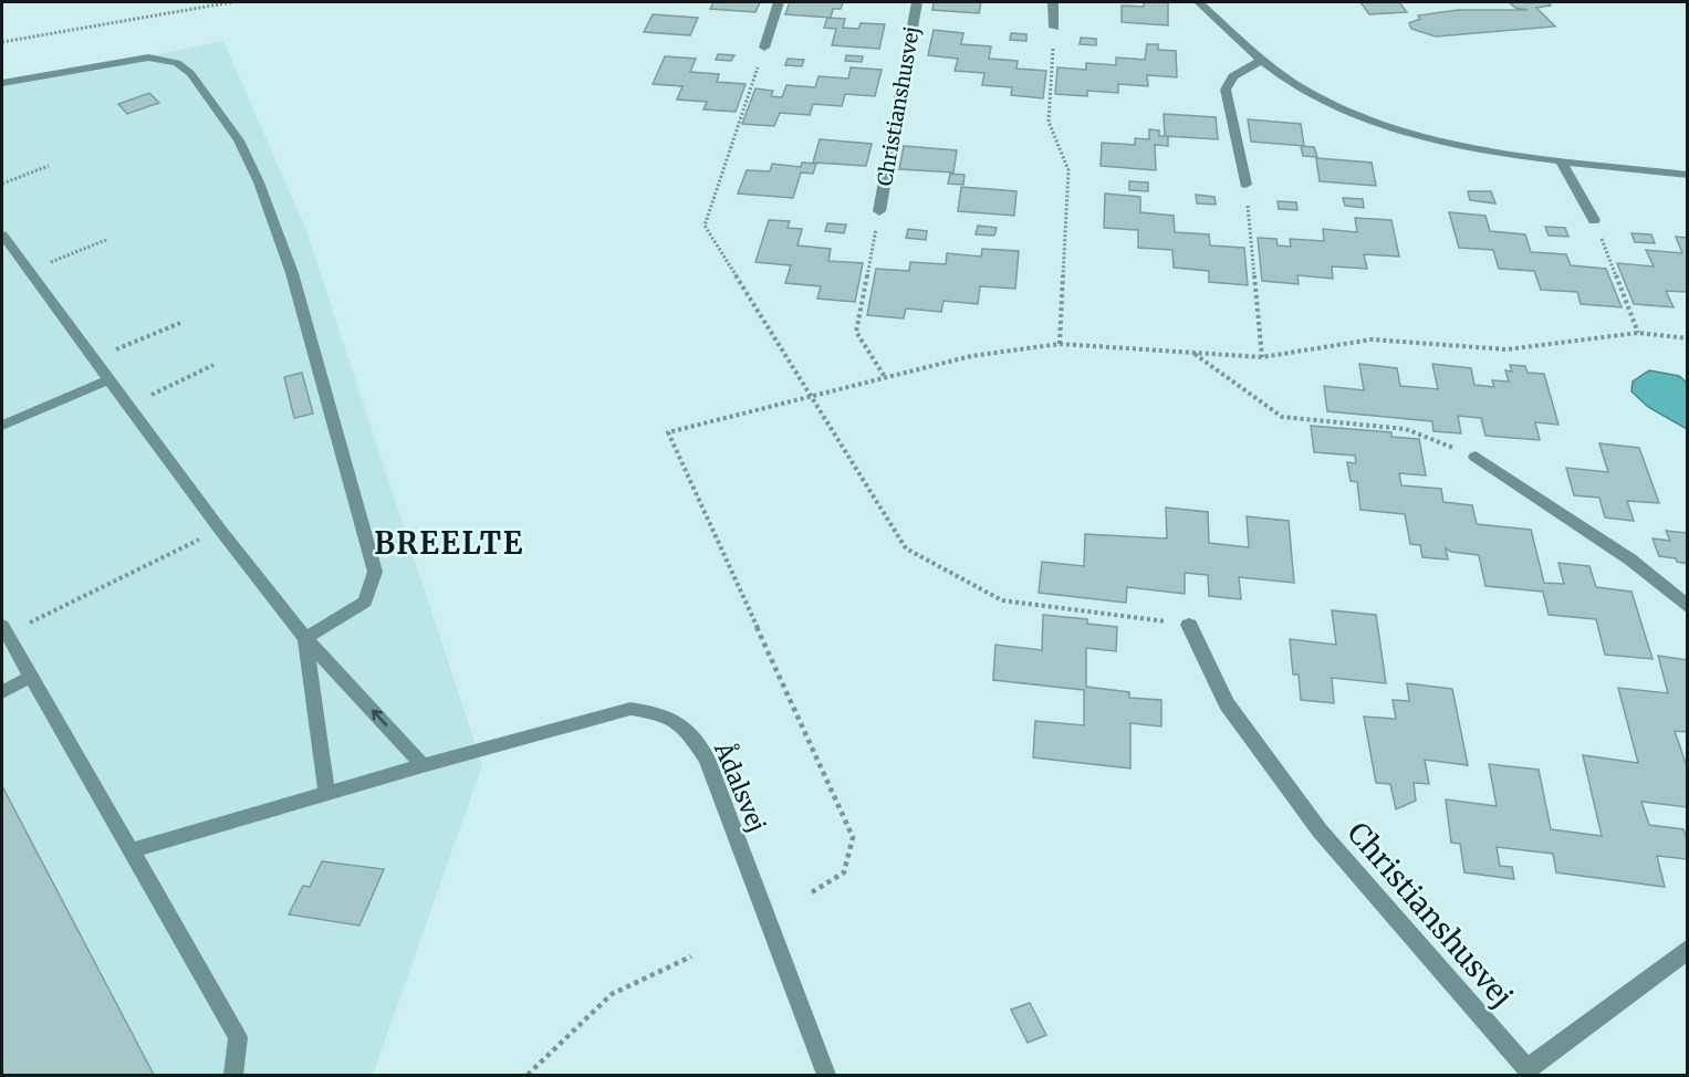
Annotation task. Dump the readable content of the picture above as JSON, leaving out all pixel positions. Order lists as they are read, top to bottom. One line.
{"streets":{"street":["Christianshusvej"],"lane":["Ådalsvej"]},"districts":["BREELTE"]}
